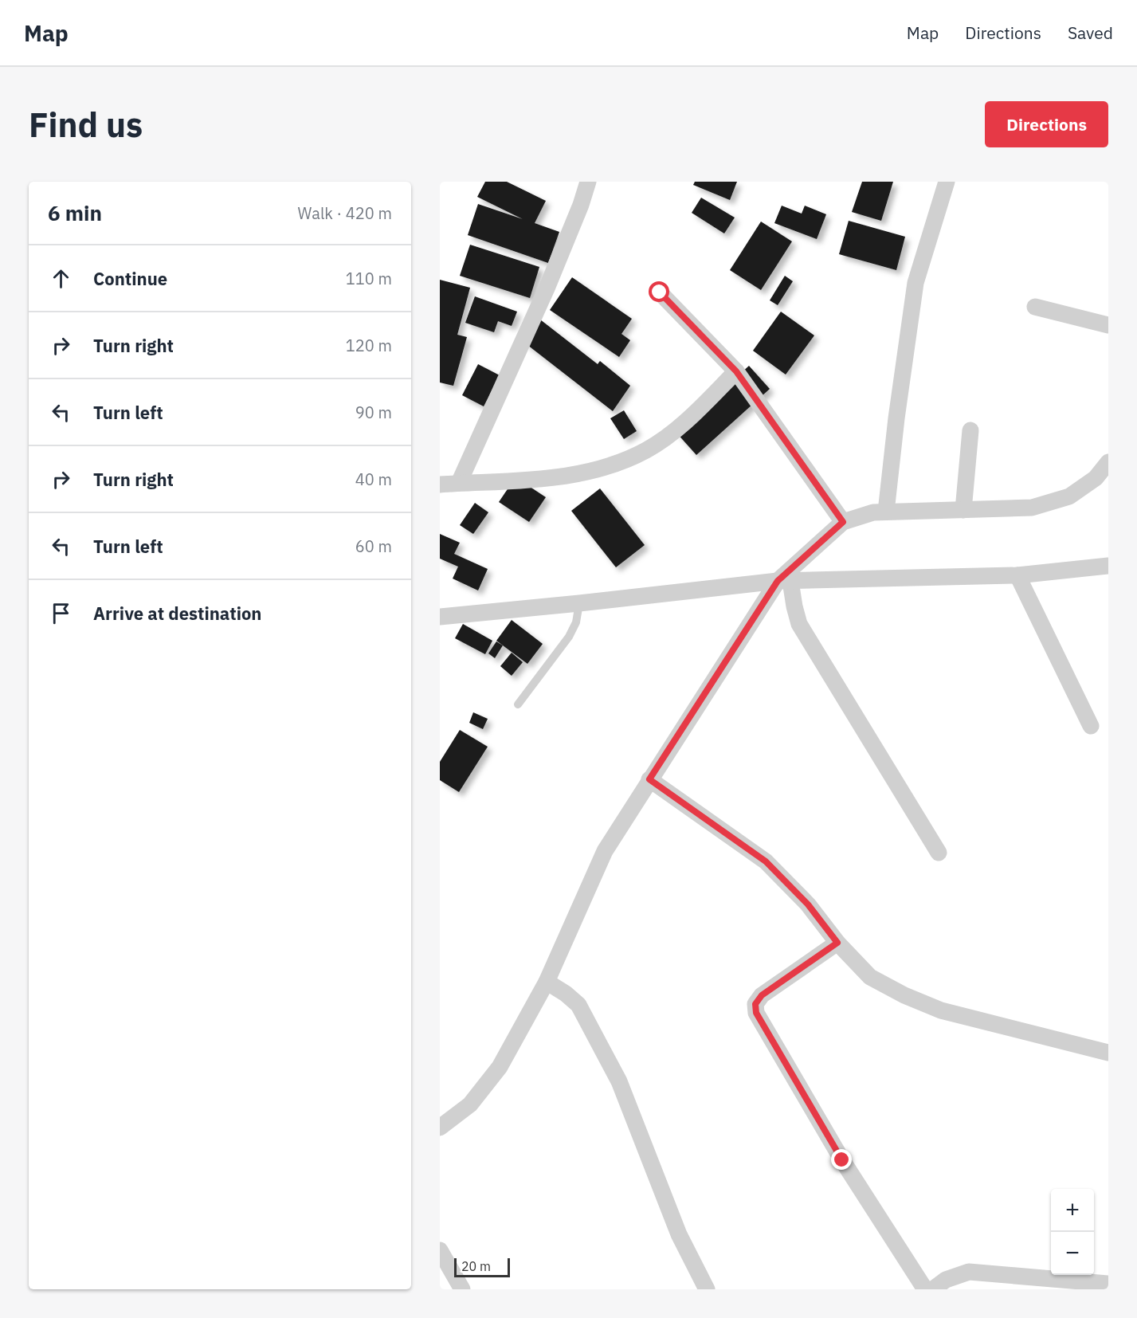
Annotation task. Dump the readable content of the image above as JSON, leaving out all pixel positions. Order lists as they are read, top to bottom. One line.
{"scale_bar":"20 m","page":{"header":"Map","nav":["Map","Directions","Saved"],"buttons":"Directions","title":"Find us","heading":["6 min","Walk · 420 m"],"list":[["Continue","110 m"],["Turn right","120 m"],["Turn left","90 m"],["Turn right","40 m"],["Turn left","60 m"],"Arrive at destination"],"map_buttons":["+","−"],"scale":"20 m"}}
